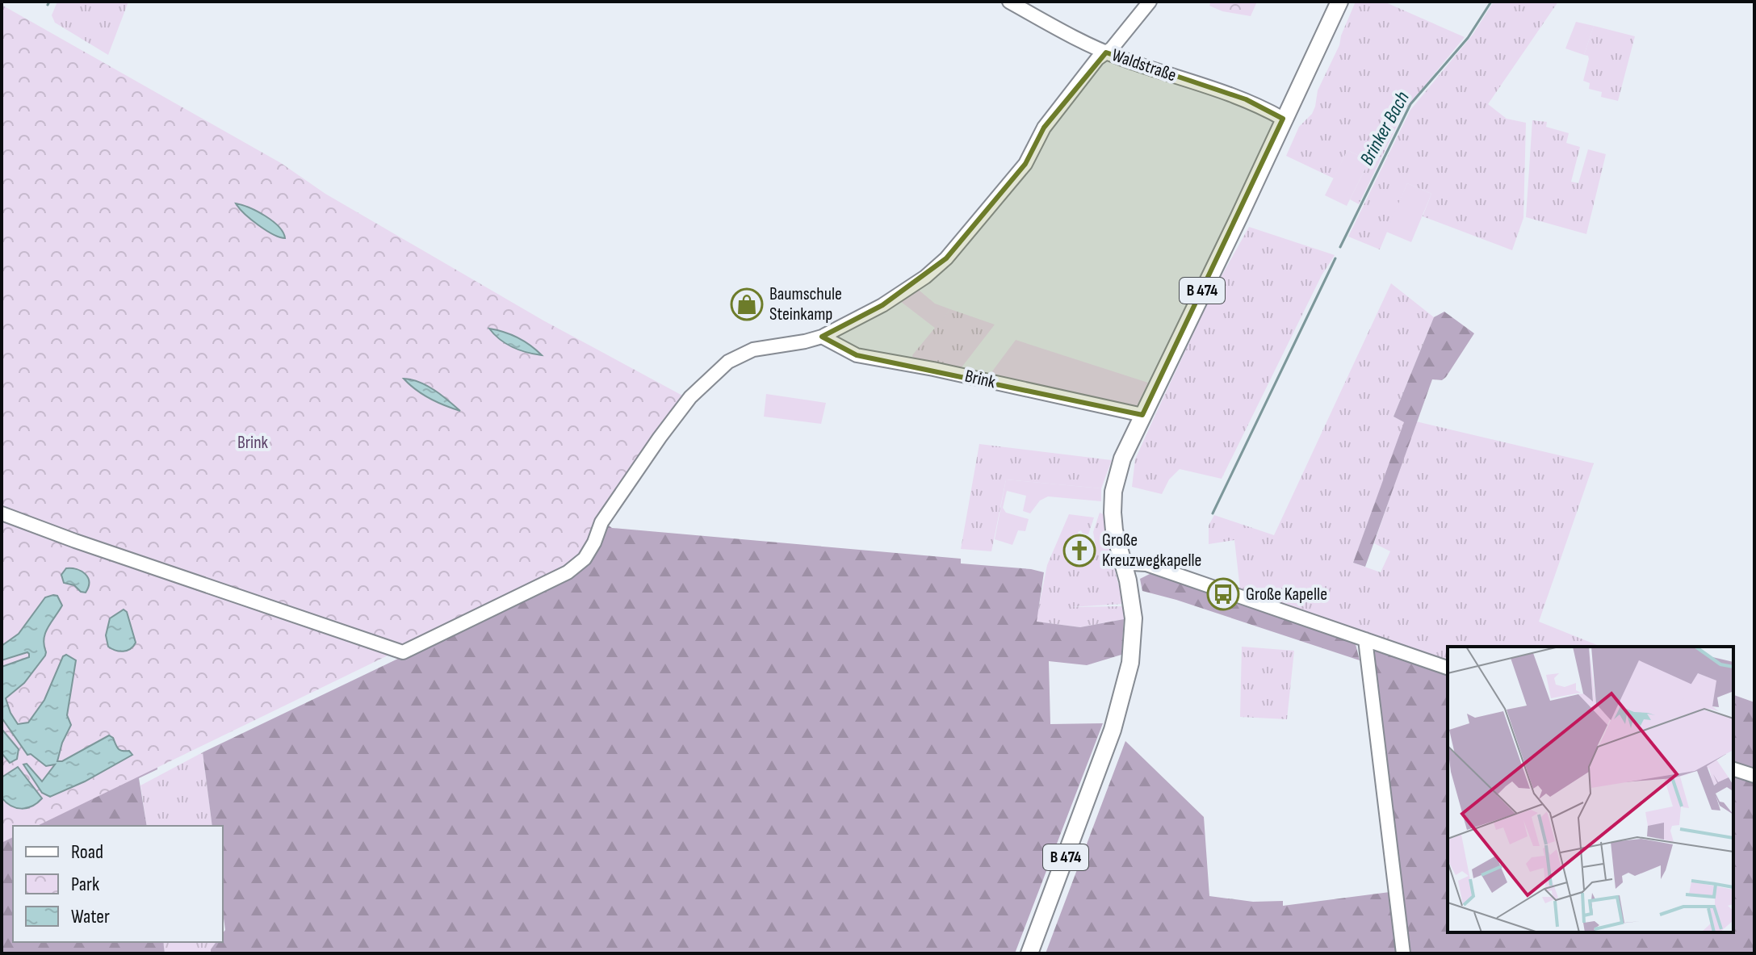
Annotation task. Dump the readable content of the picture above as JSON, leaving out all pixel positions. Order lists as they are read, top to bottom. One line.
{"streets":{"main road":["B 474"],"street":["Waldstraße","Brink"]},"crossings":[["Waldstraße","B 474"],["B 474","Brink"]],"water":["Brinker Bach"],"parks":["Brink"],"places":{"shop":["Baumschule Steinkamp"],"church":["Große Kreuzwegkapelle"],"bus stop":["Große Kapelle"]},"legend":["Road","Park","Water"]}
